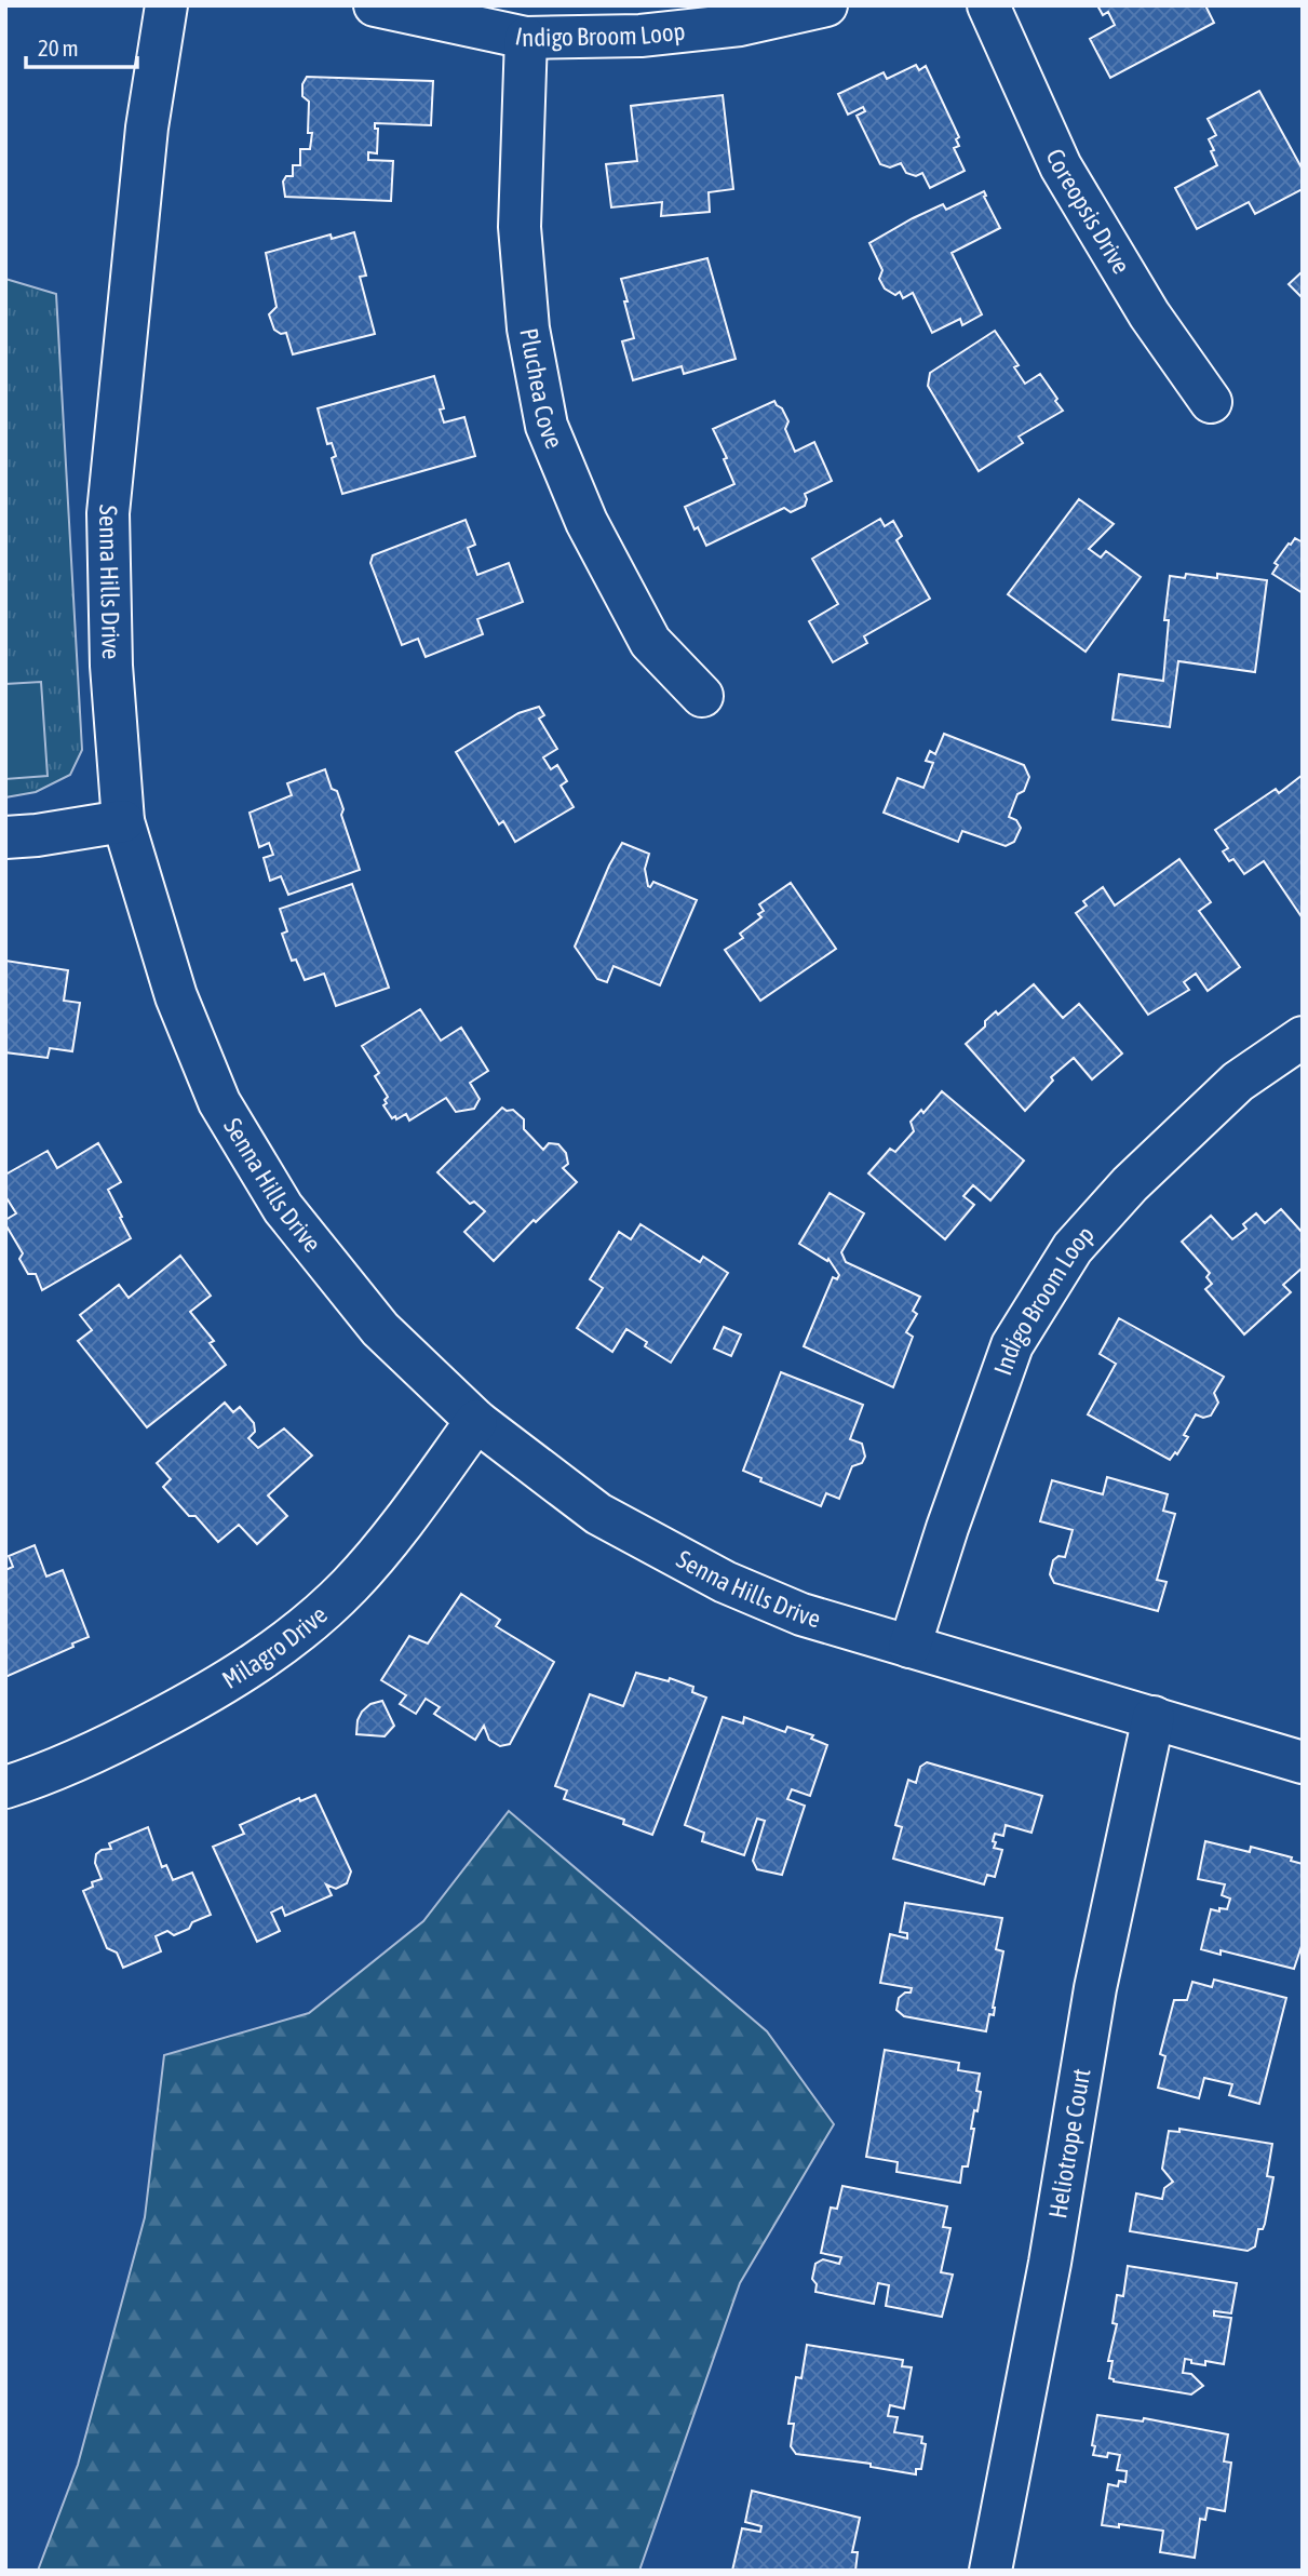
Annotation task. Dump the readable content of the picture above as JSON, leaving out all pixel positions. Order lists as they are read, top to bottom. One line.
{"streets":{"street":["Indigo Broom Loop","Coreopsis Drive","Pluchea Cove","Senna Hills Drive","Milagro Drive","Heliotrope Court"]},"crossings":[["Indigo Broom Loop","Pluchea Cove"],["Indigo Broom Loop","Senna Hills Drive"],["Senna Hills Drive","Milagro Drive"],["Senna Hills Drive","Heliotrope Court"]],"scale_bar":"20 m"}
